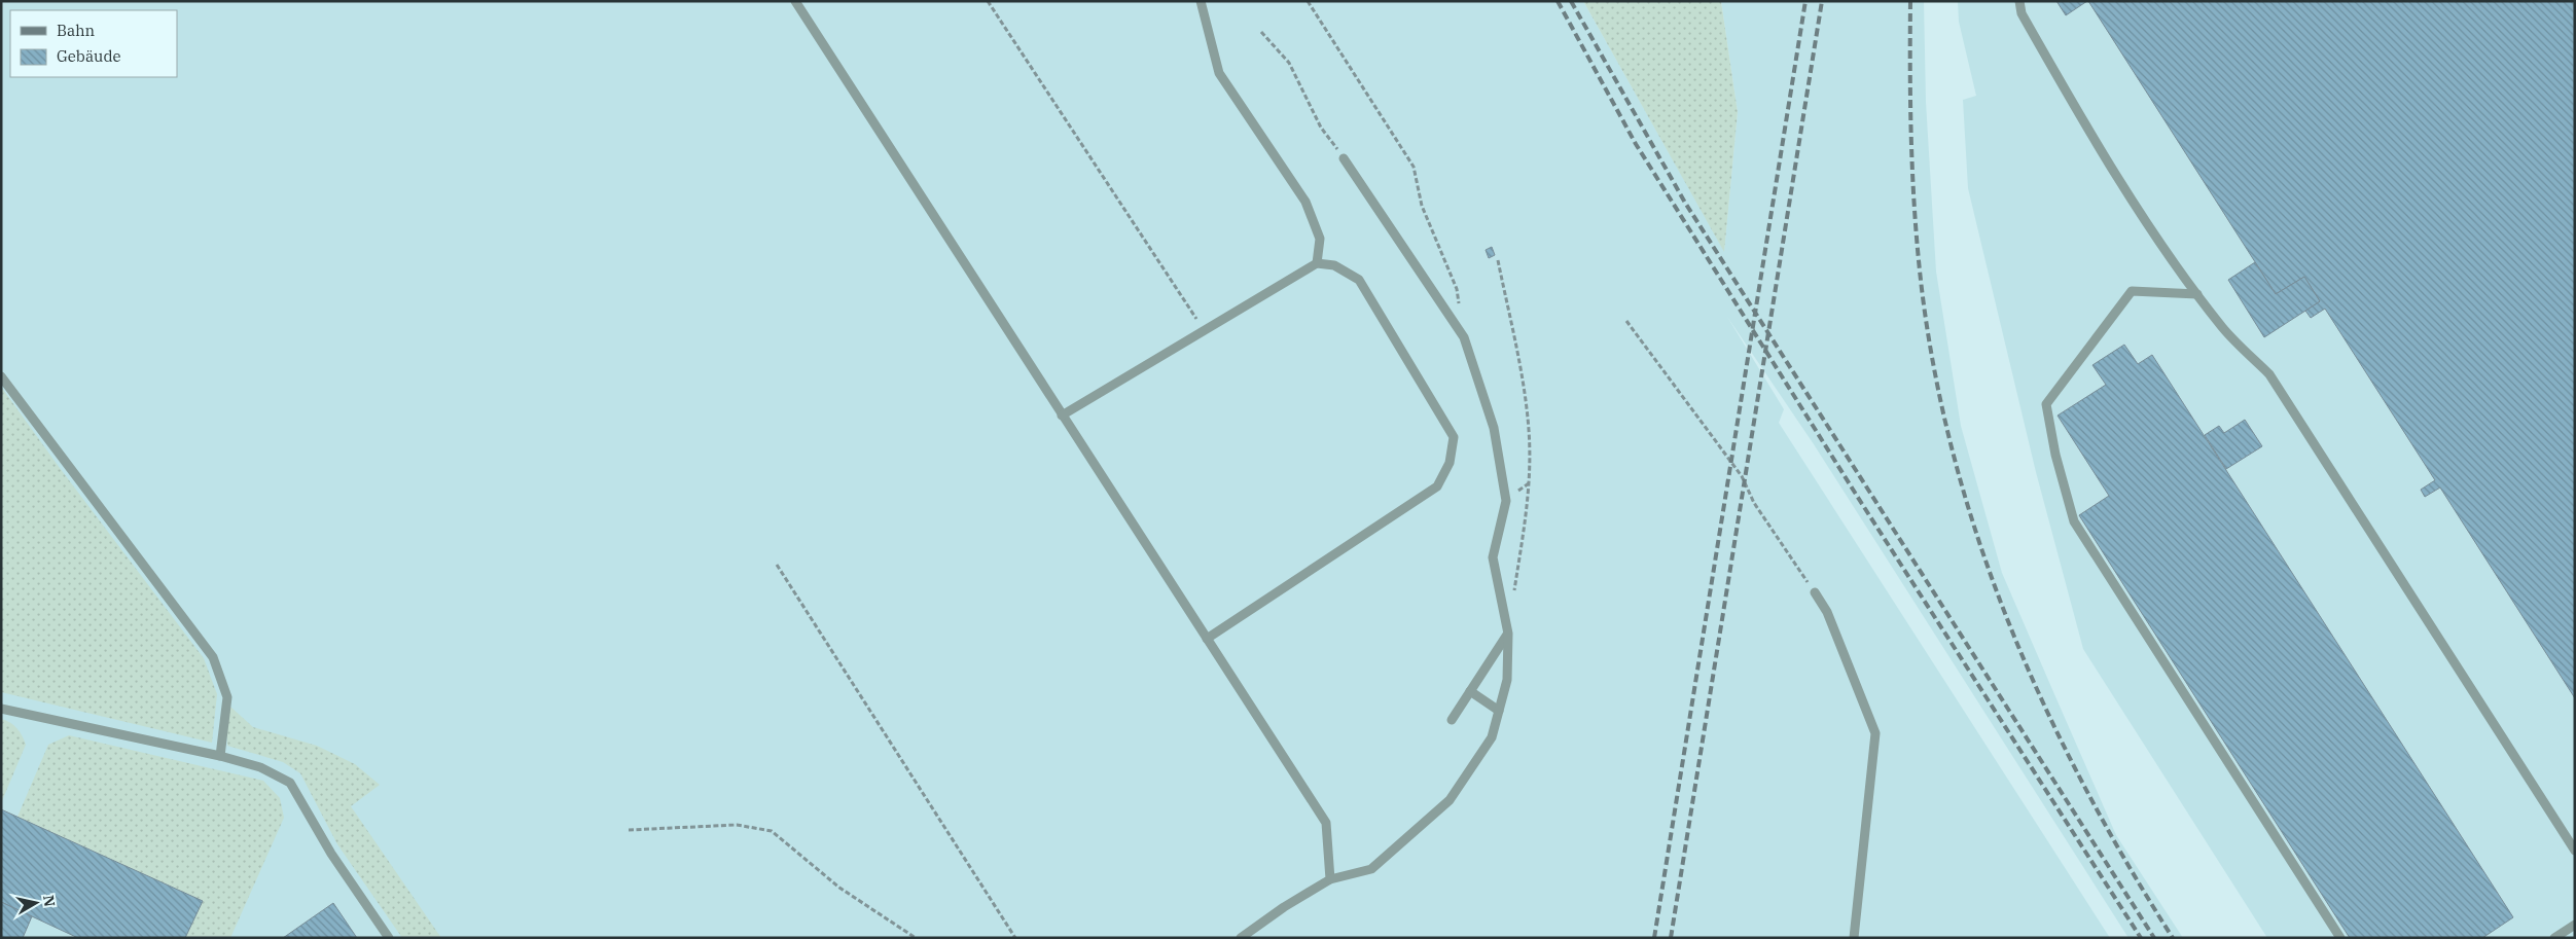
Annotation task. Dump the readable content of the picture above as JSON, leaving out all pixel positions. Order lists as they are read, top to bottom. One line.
{"legend":["Bahn","Gebäude"],"north":"right"}
